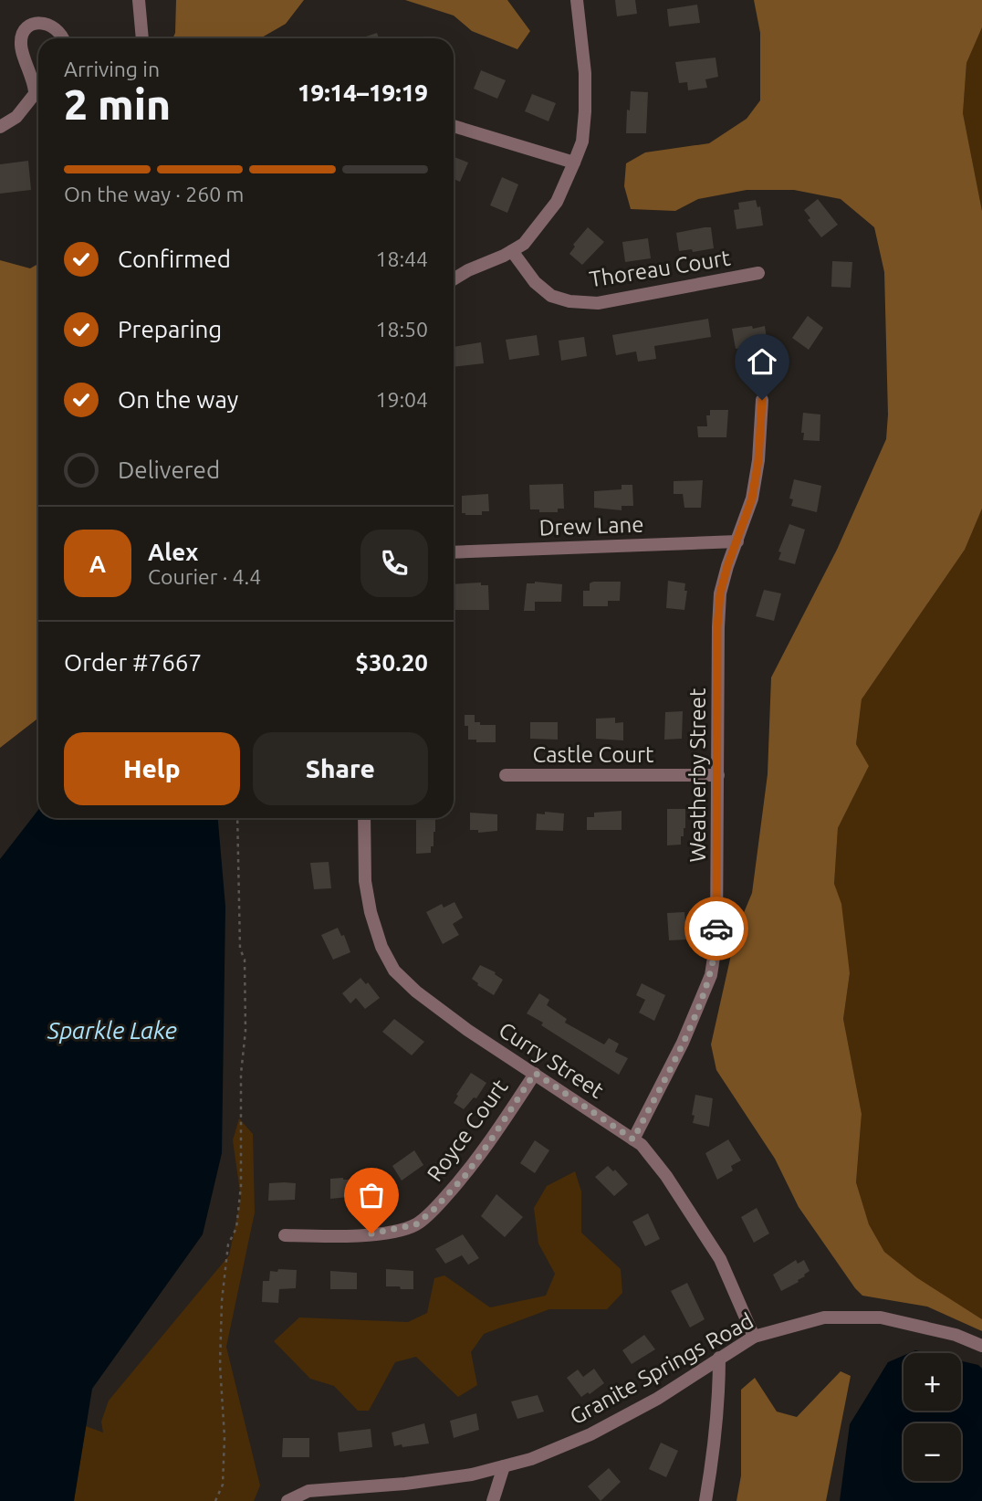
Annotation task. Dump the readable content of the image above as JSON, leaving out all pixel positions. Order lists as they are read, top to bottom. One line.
{"streets":{"street":["Thoreau Court","Drew Lane","Castle Court","Weatherby Street","Curry Street","Royce Court","Granite Springs Road"]},"crossings":[["Drew Lane","Weatherby Street"],["Castle Court","Weatherby Street"],["Weatherby Street","Curry Street"],["Curry Street","Royce Court"],["Curry Street","Granite Springs Road"]],"water":["Sparkle Lake"],"page":{"heading":["2 min","Arriving in","19:14–19:19"],"panel":["Alex","Courier · 4.4","Order #7667","$30.20"],"bar":"On the way · 260 m","list":[["Confirmed","18:44"],["Preparing","18:50"],["On the way","19:04"],"Delivered"],"round":"A","buttons":["Help","Share"],"map_buttons":["+","−"]}}
